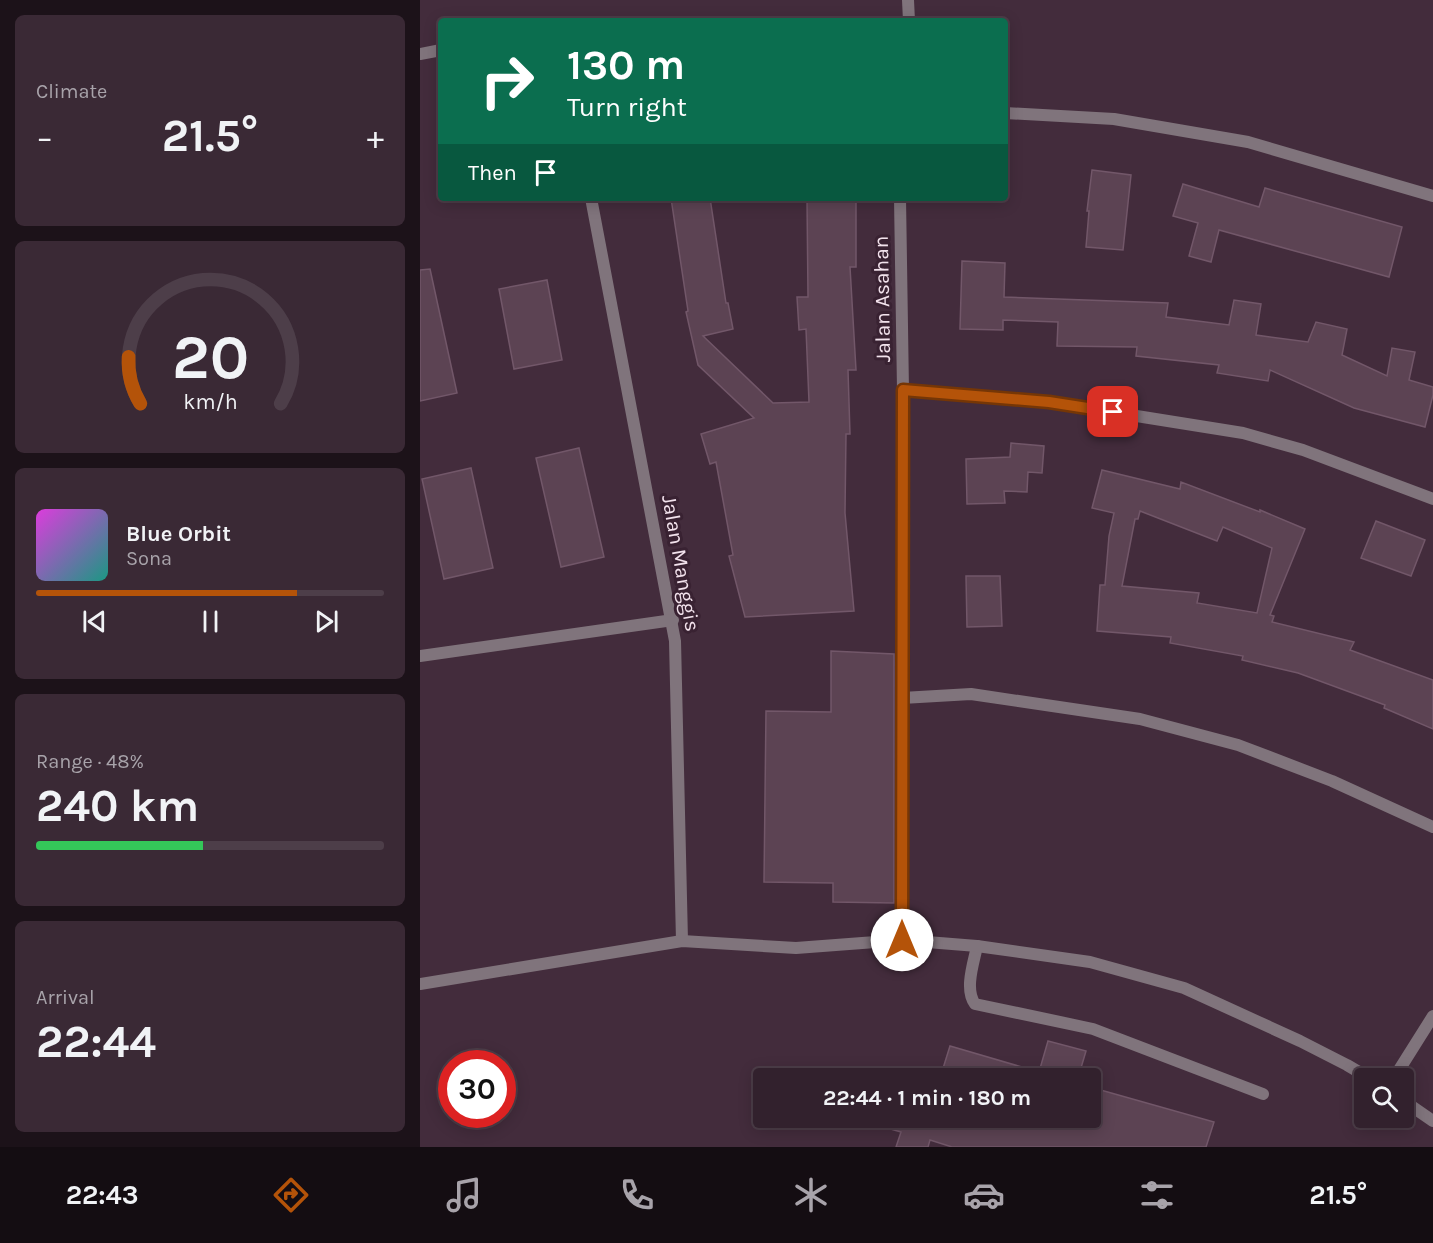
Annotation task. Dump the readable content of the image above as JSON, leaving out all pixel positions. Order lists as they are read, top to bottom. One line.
{"streets":{"street":["Jalan Asahan","Jalan Manggis"]},"page":{"tile":["Climate",["Range · 48%","240 km"],["Arrival","22:44"]],"turn":["130 m","Turn right"],"heat":["−","21.5°","+"],"then":"Then","song":["Blue Orbit","Sona"],"limit":"30","trip":"22:44 · 1 min · 180 m","tabs":["22:43","21.5°"],"gauge":["20","km/h"]}}
